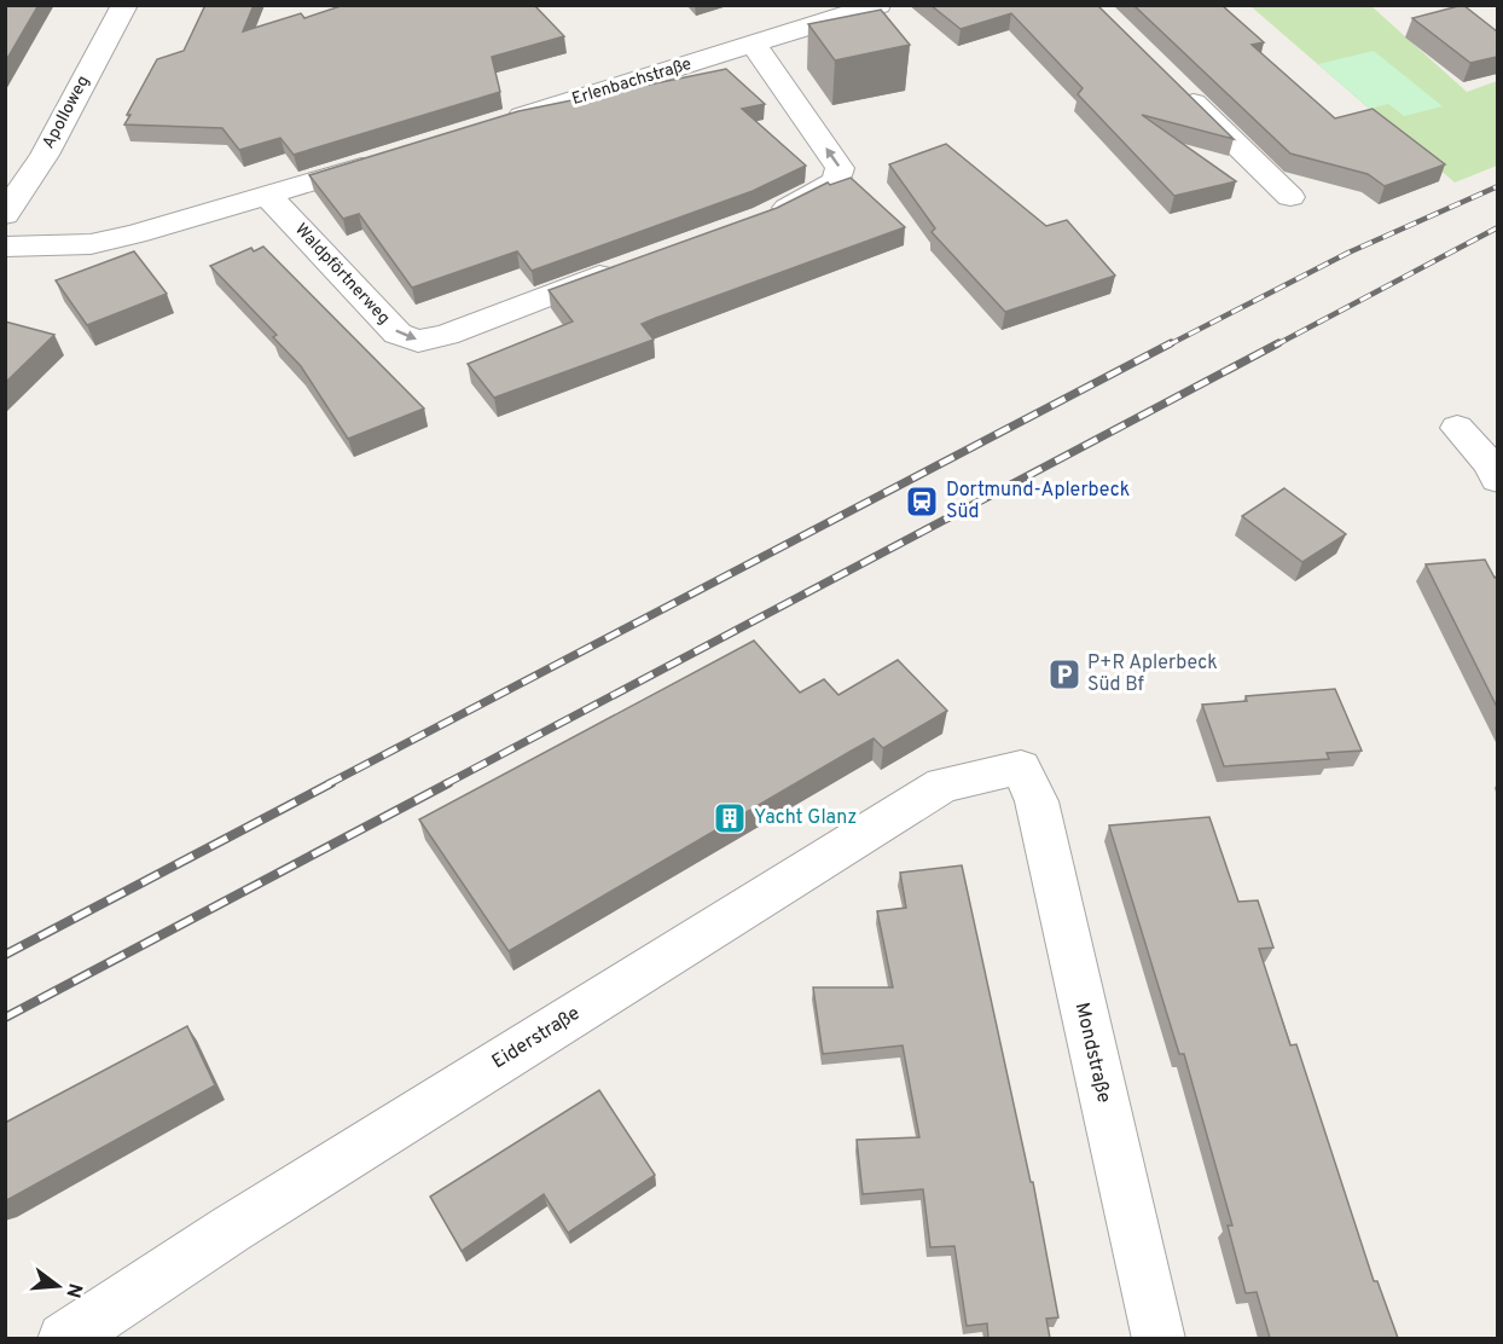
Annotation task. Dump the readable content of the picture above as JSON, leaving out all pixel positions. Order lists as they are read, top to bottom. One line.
{"streets":{"street":["Erlenbachstraße","Apolloweg","Waldpförtnerweg","Eiderstraße","Mondstraße"]},"crossings":[["Eiderstraße","Mondstraße"]],"one_way":["Waldpförtnerweg"],"places":{"station":["Dortmund-Aplerbeck Süd"],"parking":["P+R Aplerbeck Süd Bf"],"building":["Yacht Glanz"]},"north":"right"}
